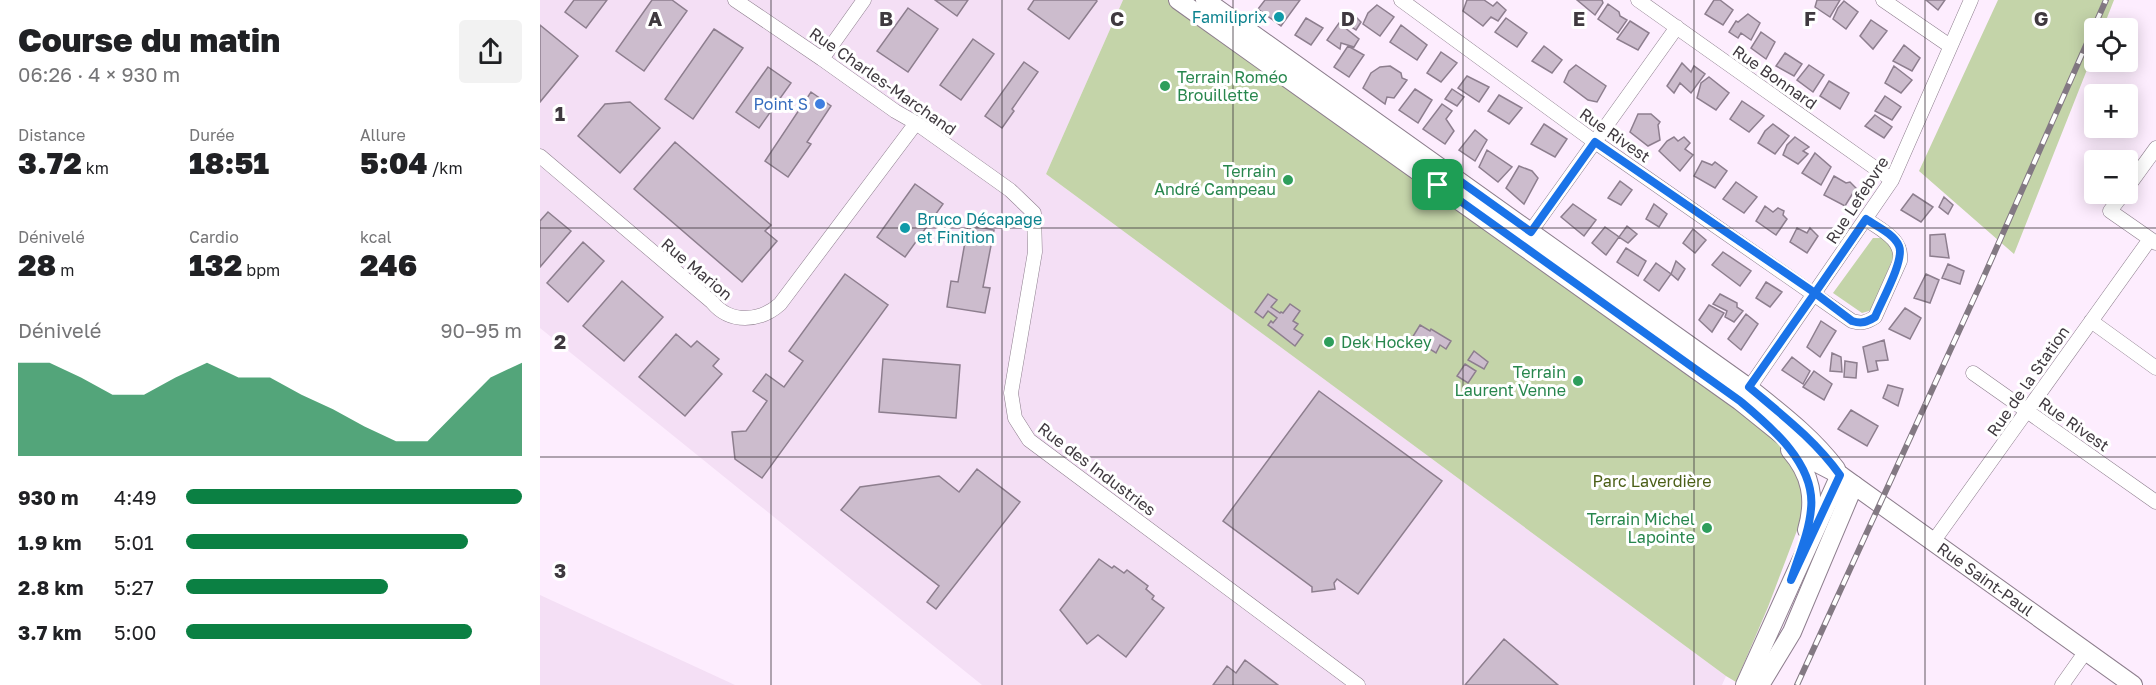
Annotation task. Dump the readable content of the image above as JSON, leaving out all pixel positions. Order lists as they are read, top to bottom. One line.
{"streets":{"street":["Rue Bonnard","Rue Charles-Marchand","Rue Rivest","Rue Lefebvre","Rue Marion","Rue de la Station","Rue des Industries","Rue Saint-Paul"]},"crossings":[["Rue Bonnard","Rue Lefebvre"],["Rue Charles-Marchand","Rue Marion"],["Rue Charles-Marchand","Rue des Industries"],["Rue Rivest","Rue Lefebvre"],["Rue Rivest","Rue de la Station"],["Rue Lefebvre","Rue Saint-Paul"],["Rue de la Station","Rue Saint-Paul"]],"parks":["Parc Laverdière"],"places":["Familiprix","Terrain Roméo Brouillette","Point S","Terrain André Campeau","Bruco Décapage et Finition","Dek Hockey","Terrain Laurent Venne","Terrain Michel Lapointe"],"page":{"heading":["Course du matin","06:26 · 4 × 930 m"],"map_buttons":["+","−"],"stats":[["Distance","3.72 km"],["Durée","18:51"],["Allure","5:04 /km"],["Dénivelé","28 m"],["Cardio","132 bpm"],["kcal","246"]],"chart":["Dénivelé","90–95 m"],"list":[{"name":"930 m","note":"4:49"},{"name":"1.9 km","note":"5:01"},{"name":"2.8 km","note":"5:27"},{"name":"3.7 km","note":"5:00"}]},"grid":{"columns":["A","B","C","D","E","F","G"],"rows":["1","2","3"]}}
